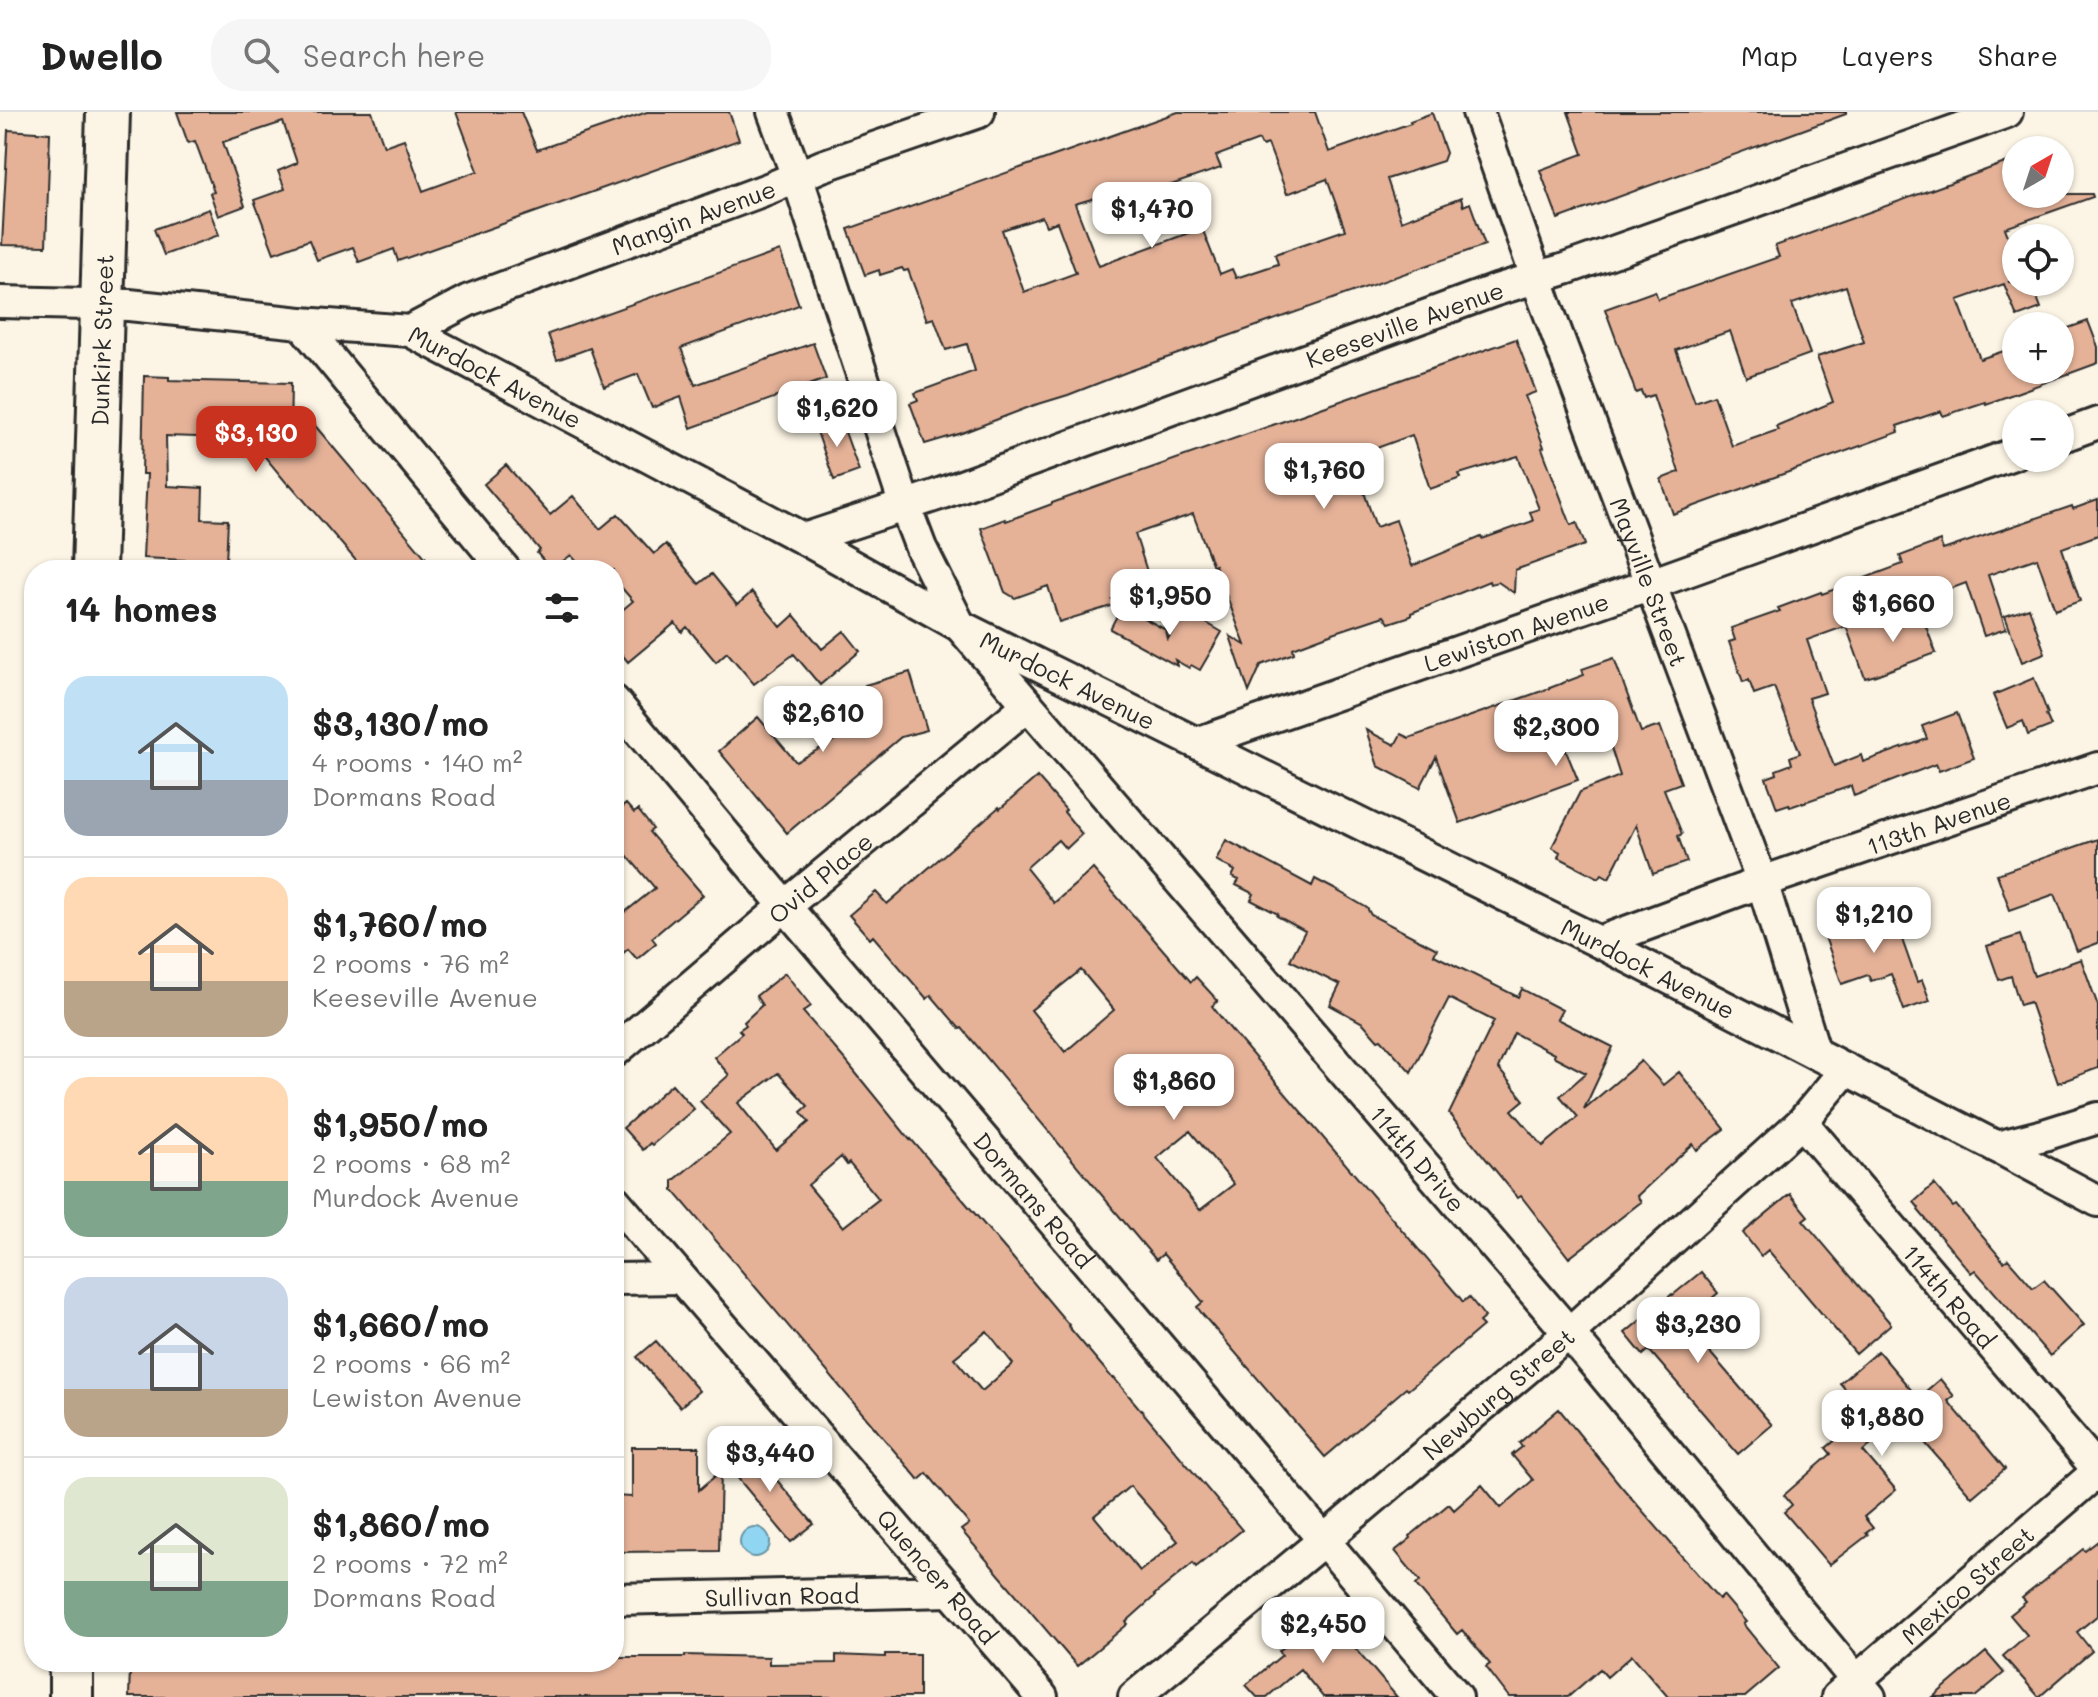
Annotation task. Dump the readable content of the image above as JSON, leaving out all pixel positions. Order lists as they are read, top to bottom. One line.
{"streets":{"main road":["Dunkirk Street"],"street":["Mangin Avenue","Keeseville Avenue","Murdock Avenue","Mayville Street","Lewiston Avenue","113th Avenue","Ovid Place","114th Drive","Dormans Road","114th Road","Newburg Street","Quencer Road","Mexico Street","Sullivan Road"]},"crossings":[["Mangin Avenue","Murdock Avenue"],["Keeseville Avenue","Murdock Avenue"],["Keeseville Avenue","Mayville Street"],["Dunkirk Street","Murdock Avenue"],["Murdock Avenue","Mayville Street"],["Murdock Avenue","Lewiston Avenue"],["Murdock Avenue","113th Avenue"],["Murdock Avenue","114th Drive"],["Murdock Avenue","Newburg Street"],["Mayville Street","Lewiston Avenue"],["Mayville Street","113th Avenue"],["Ovid Place","114th Drive"],["Ovid Place","Dormans Road"],["114th Drive","Newburg Street"],["114th Drive","Mexico Street"],["Dormans Road","Newburg Street"],["114th Road","Newburg Street"],["114th Road","Mexico Street"],["Quencer Road","Sullivan Road"]],"north":"top right","page":{"header":"Dwello","search":"Search here","nav":["Map","Layers","Share"],"map_buttons":["+","−"],"price":["$1,470","$1,620","$3,130","$1,760","$1,950","$1,660","$2,610","$2,300","$1,210","$1,860","$3,230","$1,880","$3,440","$2,450"],"heading":"14 homes","list":[{"name":"$3,130/mo","note":"4 rooms · 140 m² · Dormans Road"},{"name":"$1,760/mo","note":"2 rooms · 76 m² · Keeseville Avenue"},{"name":"$1,950/mo","note":"2 rooms · 68 m² · Murdock Avenue"},{"name":"$1,660/mo","note":"2 rooms · 66 m² · Lewiston Avenue"},{"name":"$1,860/mo","note":"2 rooms · 72 m² · Dormans Road"}]}}
